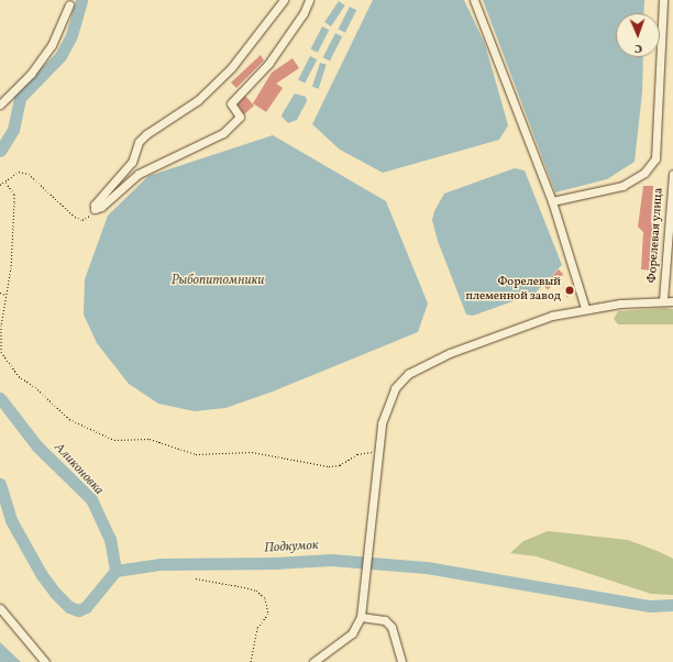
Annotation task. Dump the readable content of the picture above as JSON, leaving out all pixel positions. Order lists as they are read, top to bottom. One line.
{"streets":{"street":["Форелевая улица"]},"water":["Рыбопитомники","Аликоновка","Подкумок"],"places":["Форелевый племенной завод"],"north":"bottom"}
